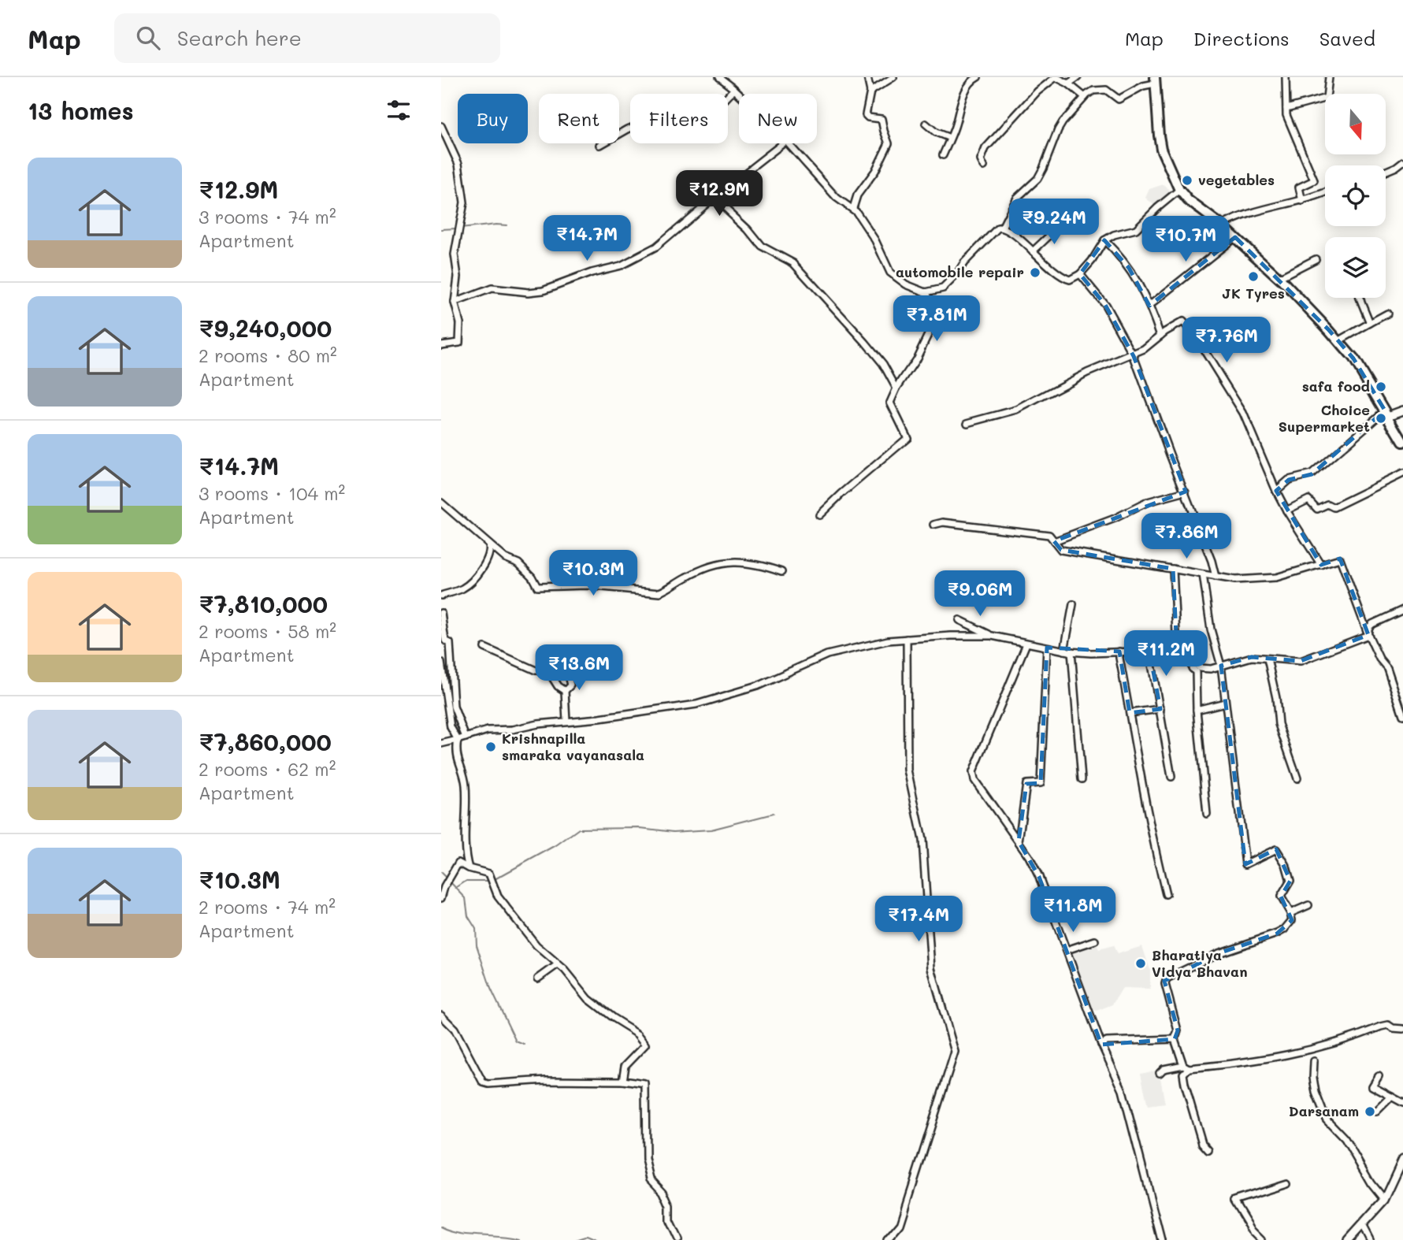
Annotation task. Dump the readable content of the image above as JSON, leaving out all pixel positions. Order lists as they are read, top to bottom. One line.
{"places":["vegetables","automobile repair","JK Tyres","safa food","Choice Supermarket","Krishnapilla smaraka vayanasala","Bharatiya Vidya Bhavan","Darsanam"],"north":"bottom","page":{"header":"Map","search":"Search here","nav":["Map","Directions","Saved"],"heading":"13 homes","chip":["Buy","Rent","Filters","New"],"list":[{"name":"₹12.9M","note":"3 rooms · 74 m² · Apartment"},{"name":"₹9,240,000","note":"2 rooms · 80 m² · Apartment"},{"name":"₹14.7M","note":"3 rooms · 104 m² · Apartment"},{"name":"₹7,810,000","note":"2 rooms · 58 m² · Apartment"},{"name":"₹7,860,000","note":"2 rooms · 62 m² · Apartment"},{"name":"₹10.3M","note":"2 rooms · 74 m² · Apartment"}],"price":["₹12.9M","₹9.24M","₹14.7M","₹10.7M","₹7.81M","₹7.76M","₹7.86M","₹10.3M","₹9.06M","₹11.2M","₹13.6M","₹11.8M","₹17.4M"]}}
